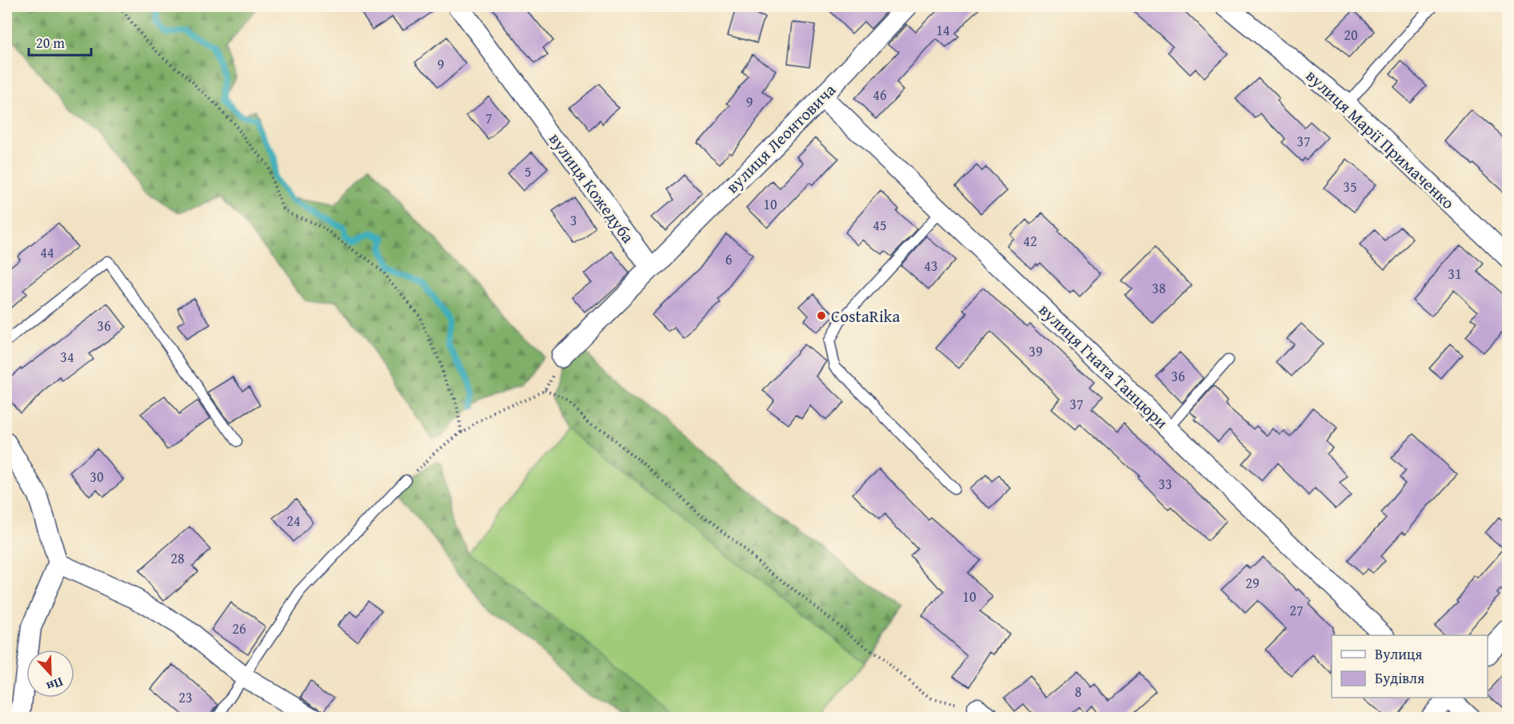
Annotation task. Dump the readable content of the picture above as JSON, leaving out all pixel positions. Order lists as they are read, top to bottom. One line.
{"streets":{"street":["вулиця Леонтовича","вулиця Марії Примаченко","вулиця Кожедуба","вулиця Гната Танцюри"]},"crossings":[["вулиця Леонтовича","вулиця Кожедуба"],["вулиця Леонтовича","вулиця Гната Танцюри"]],"places":["CostaRika"],"house_numbers":["14","20","9","46","9","7","37","5","35","10","3","45","42","44","6","43","31","38","36","39","34","36","37","30","33","24","28","29","10","27","26","8","23"],"legend":["Вулиця","Будівля"],"scale_bar":"20 m","north":"bottom"}
